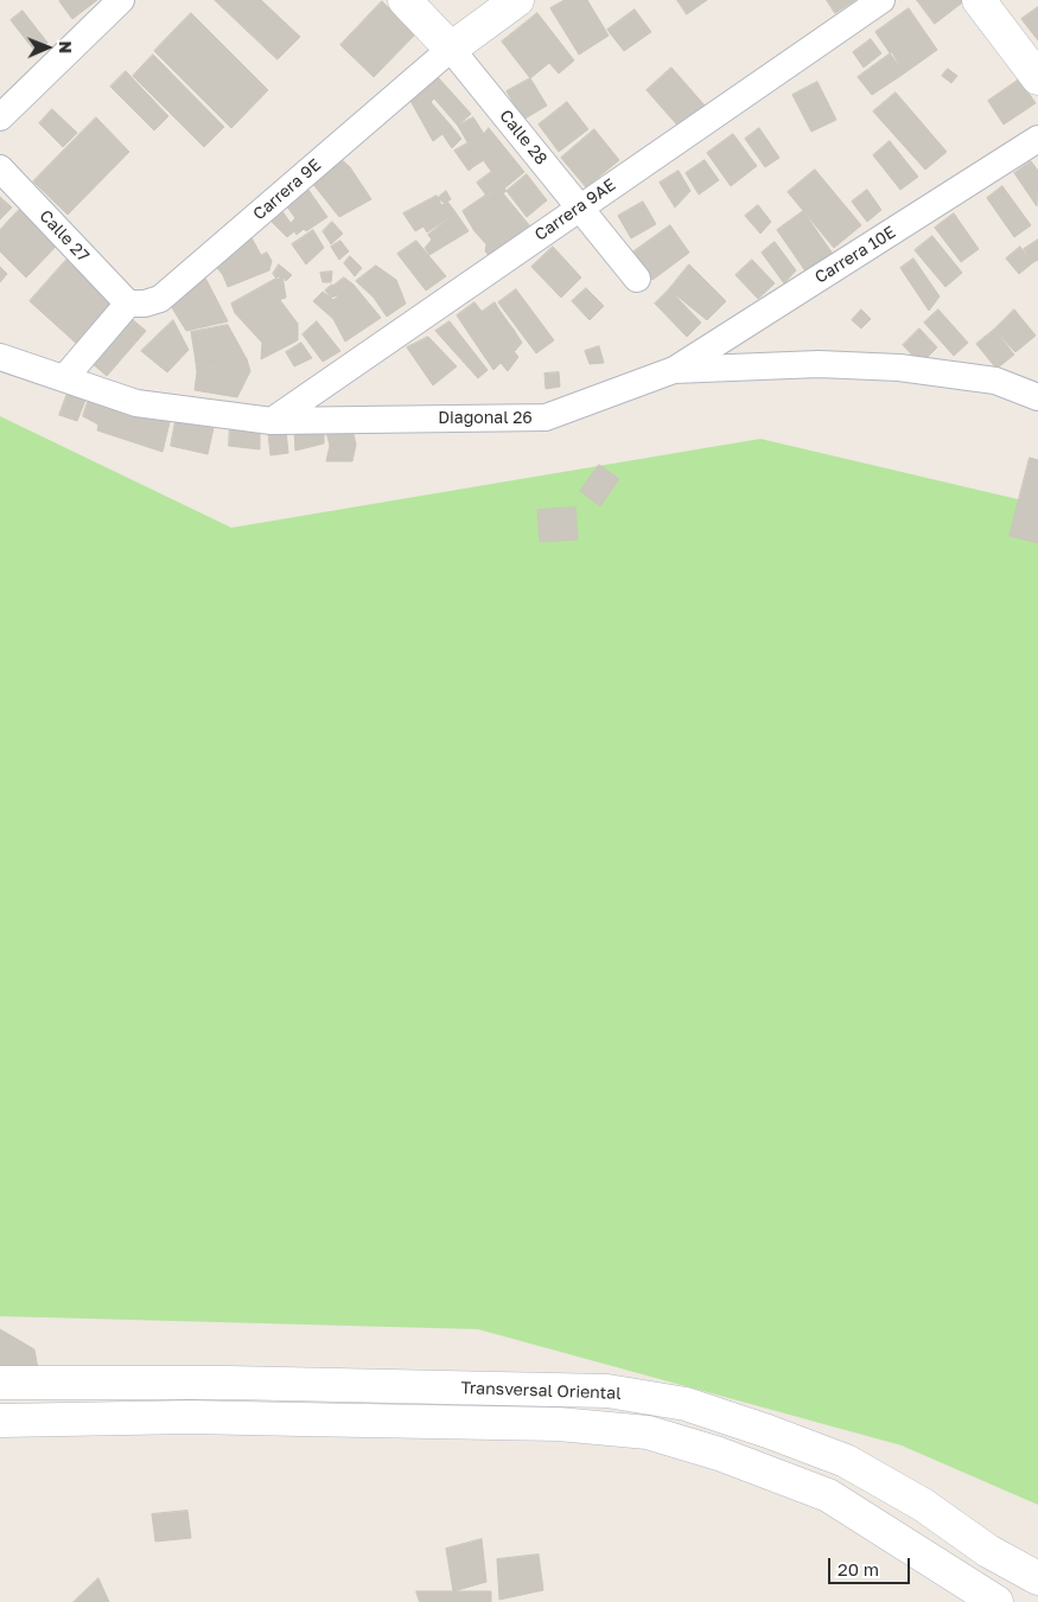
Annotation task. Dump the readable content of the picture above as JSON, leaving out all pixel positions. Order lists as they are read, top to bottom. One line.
{"streets":{"main road":["Calle 28","Carrera 9E","Transversal Oriental"],"street":["Carrera 9AE","Calle 27","Carrera 10E","Diagonal 26"]},"crossings":[["Calle 28","Carrera 9E"],["Calle 28","Carrera 9AE"],["Carrera 9E","Calle 27"],["Carrera 9AE","Diagonal 26"],["Carrera 10E","Diagonal 26"]],"scale_bar":"20 m","north":"right"}
